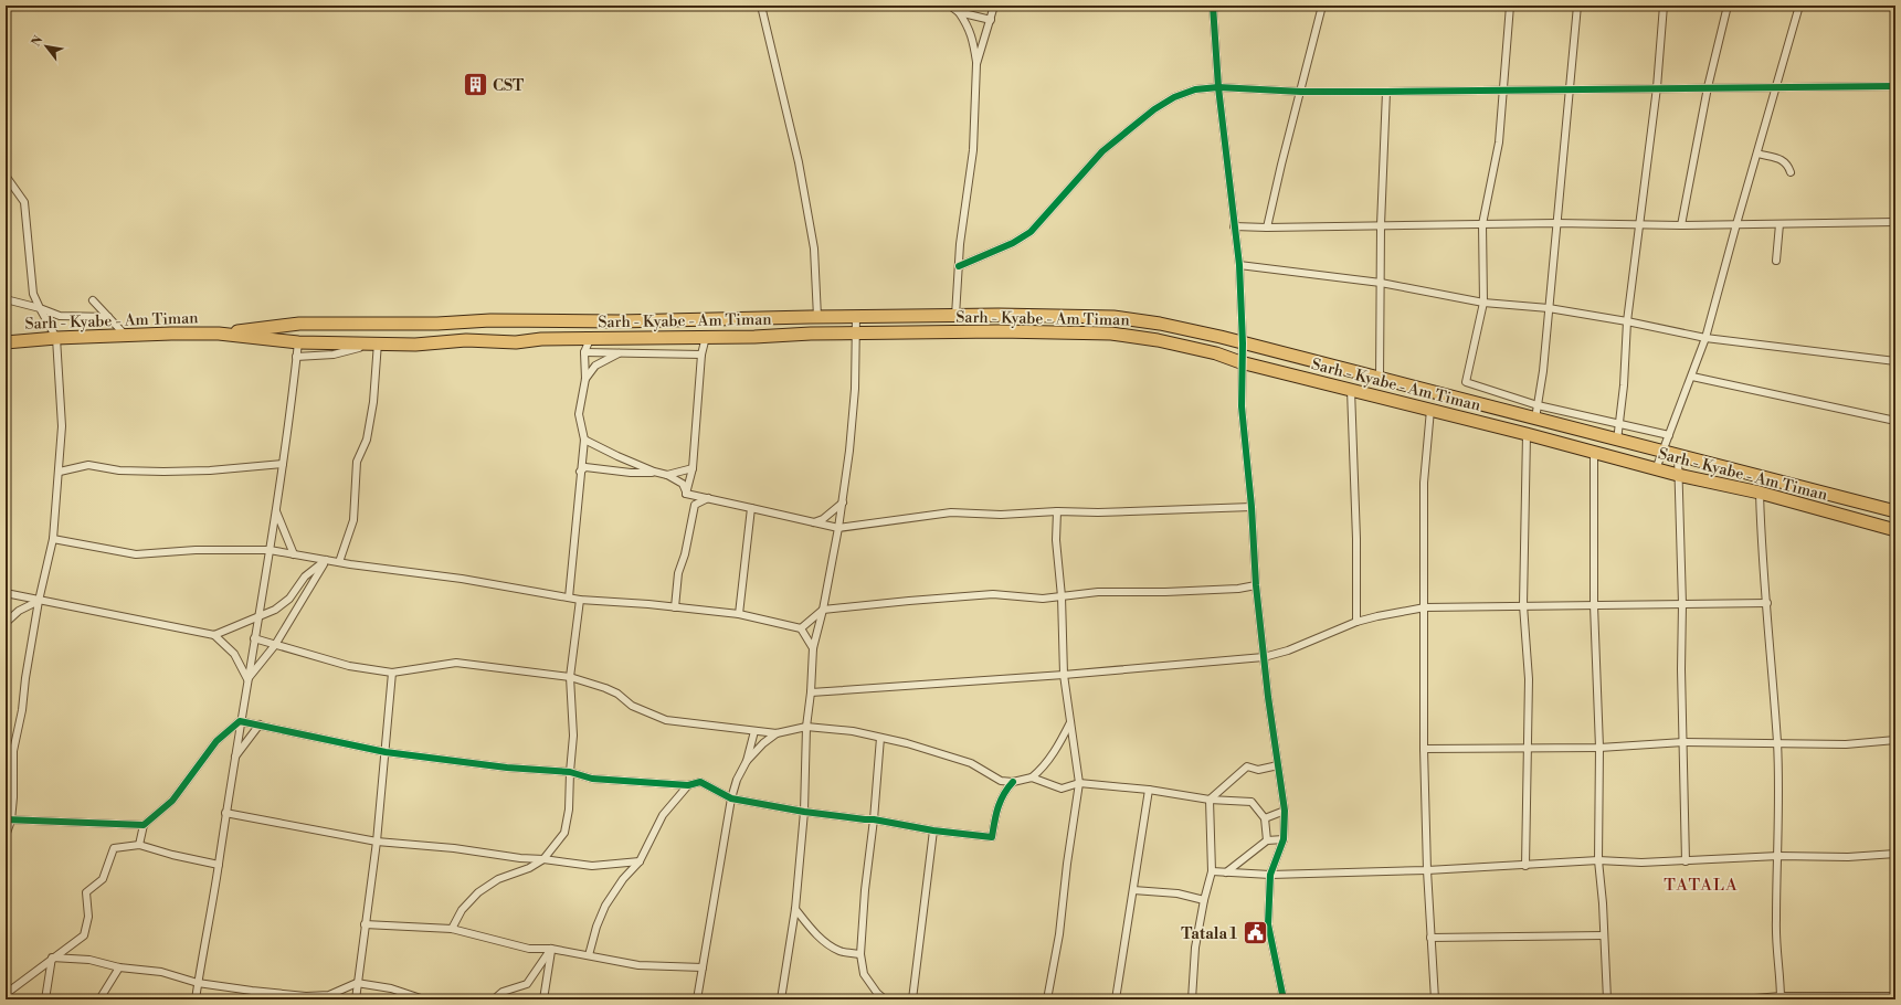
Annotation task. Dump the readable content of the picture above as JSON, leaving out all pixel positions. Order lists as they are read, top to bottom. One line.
{"streets":{"highway":["Sarh - Kyabe - Am Timan"]},"districts":["TATALA"],"places":{"building":["CST"],"public building":["Tatala 1"]},"north":"top left"}
